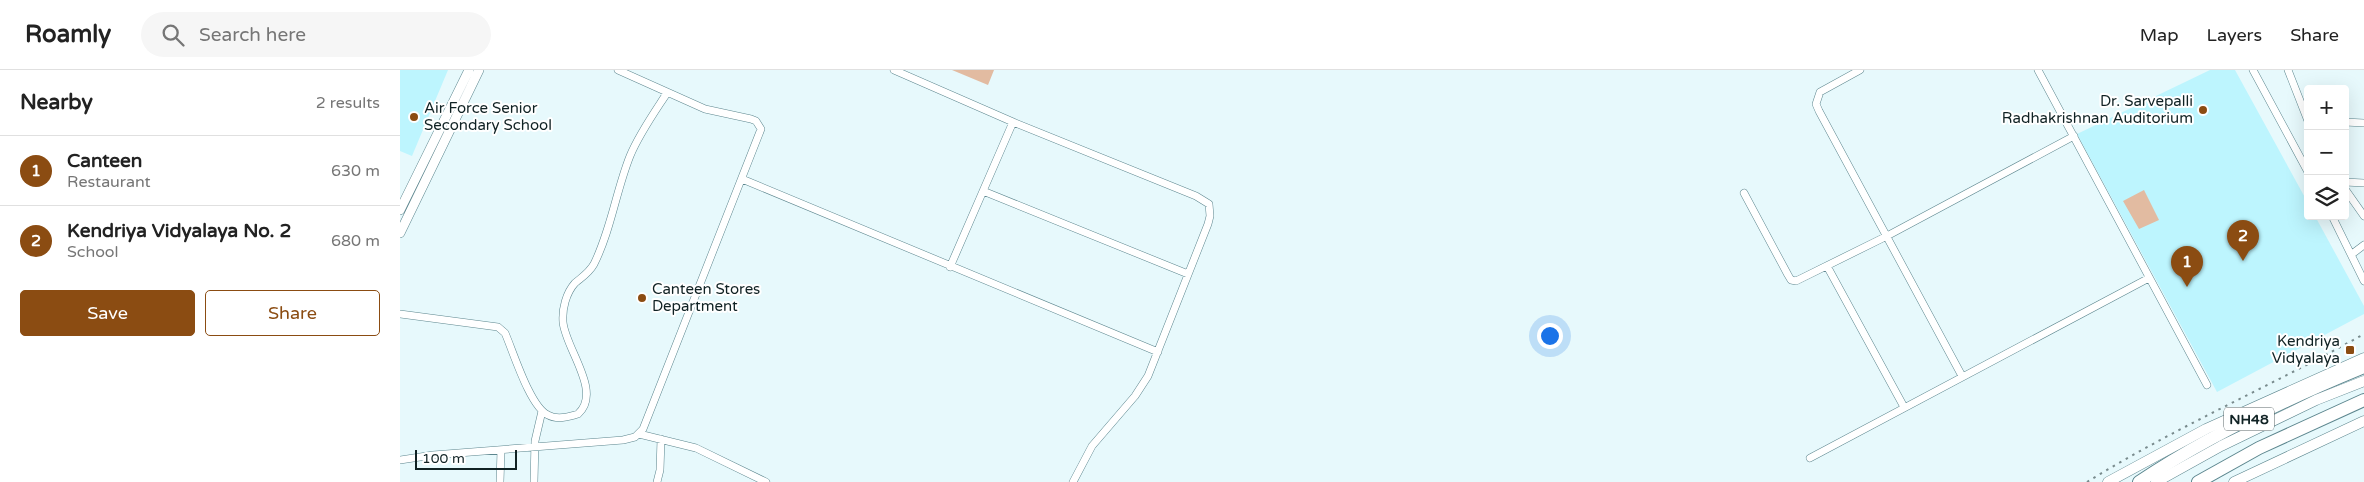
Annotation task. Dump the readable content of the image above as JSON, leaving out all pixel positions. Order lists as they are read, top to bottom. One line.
{"streets":{"highway":["NH48"]},"places":{"other":["Dr. Sarvepalli Radhakrishnan Auditorium","Air Force Senior Secondary School","Canteen Stores Department"],"transit":["Kendriya Vidyalaya"]},"scale_bar":"100 m","page":{"header":"Roamly","search":"Search here","nav":["Map","Layers","Share"],"heading":["Nearby","2 results"],"map_buttons":["+","−"],"list":[{"mark":"1","name":"Canteen","note":"Restaurant","value":"630 m"},{"mark":"2","name":"Kendriya Vidyalaya No. 2","note":"School","value":"680 m"}],"pins":["2","1"],"buttons":["Save","Share"],"scale":"100 m"}}
